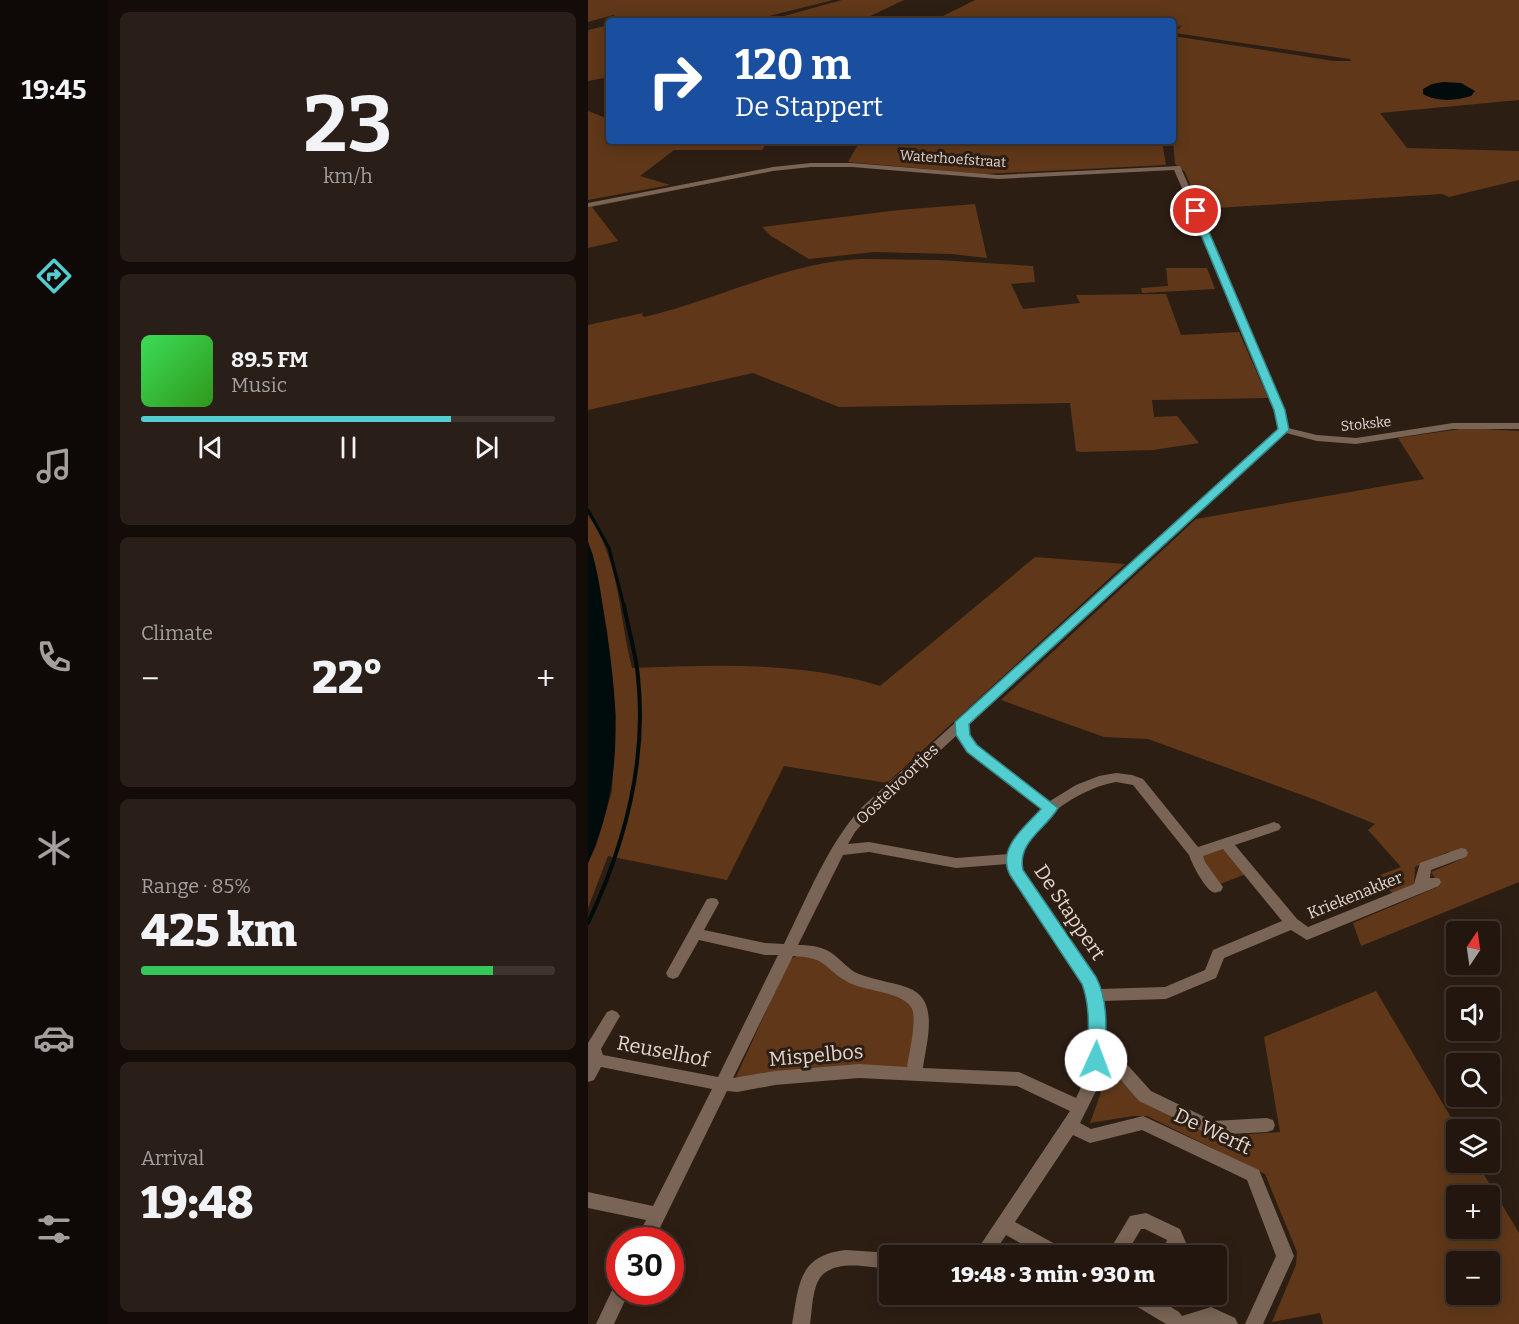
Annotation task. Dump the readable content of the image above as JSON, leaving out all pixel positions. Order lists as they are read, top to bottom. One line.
{"streets":{"street":["Waterhoefstraat","Stokske","Oostelvoortjes","Kriekenakker","De Stappert","Reuselhof","Mispelbos","De Werft"]},"crossings":[["Waterhoefstraat","Stokske"],["Waterhoefstraat","Oostelvoortjes"],["Stokske","Oostelvoortjes"],["Oostelvoortjes","Reuselhof"],["Oostelvoortjes","Mispelbos"],["Kriekenakker","De Stappert"],["De Stappert","Mispelbos"],["De Stappert","De Werft"],["Reuselhof","Mispelbos"]],"north":"top","page":{"tabs":"19:45","tile":[["23","km/h"],"Climate",["Range · 85%","425 km"],["Arrival","19:48"]],"turn":["120 m","De Stappert"],"song":["89.5 FM","Music"],"heat":["−","22°","+"],"map_buttons":["+","−"],"limit":"30","trip":"19:48 · 3 min · 930 m"}}
